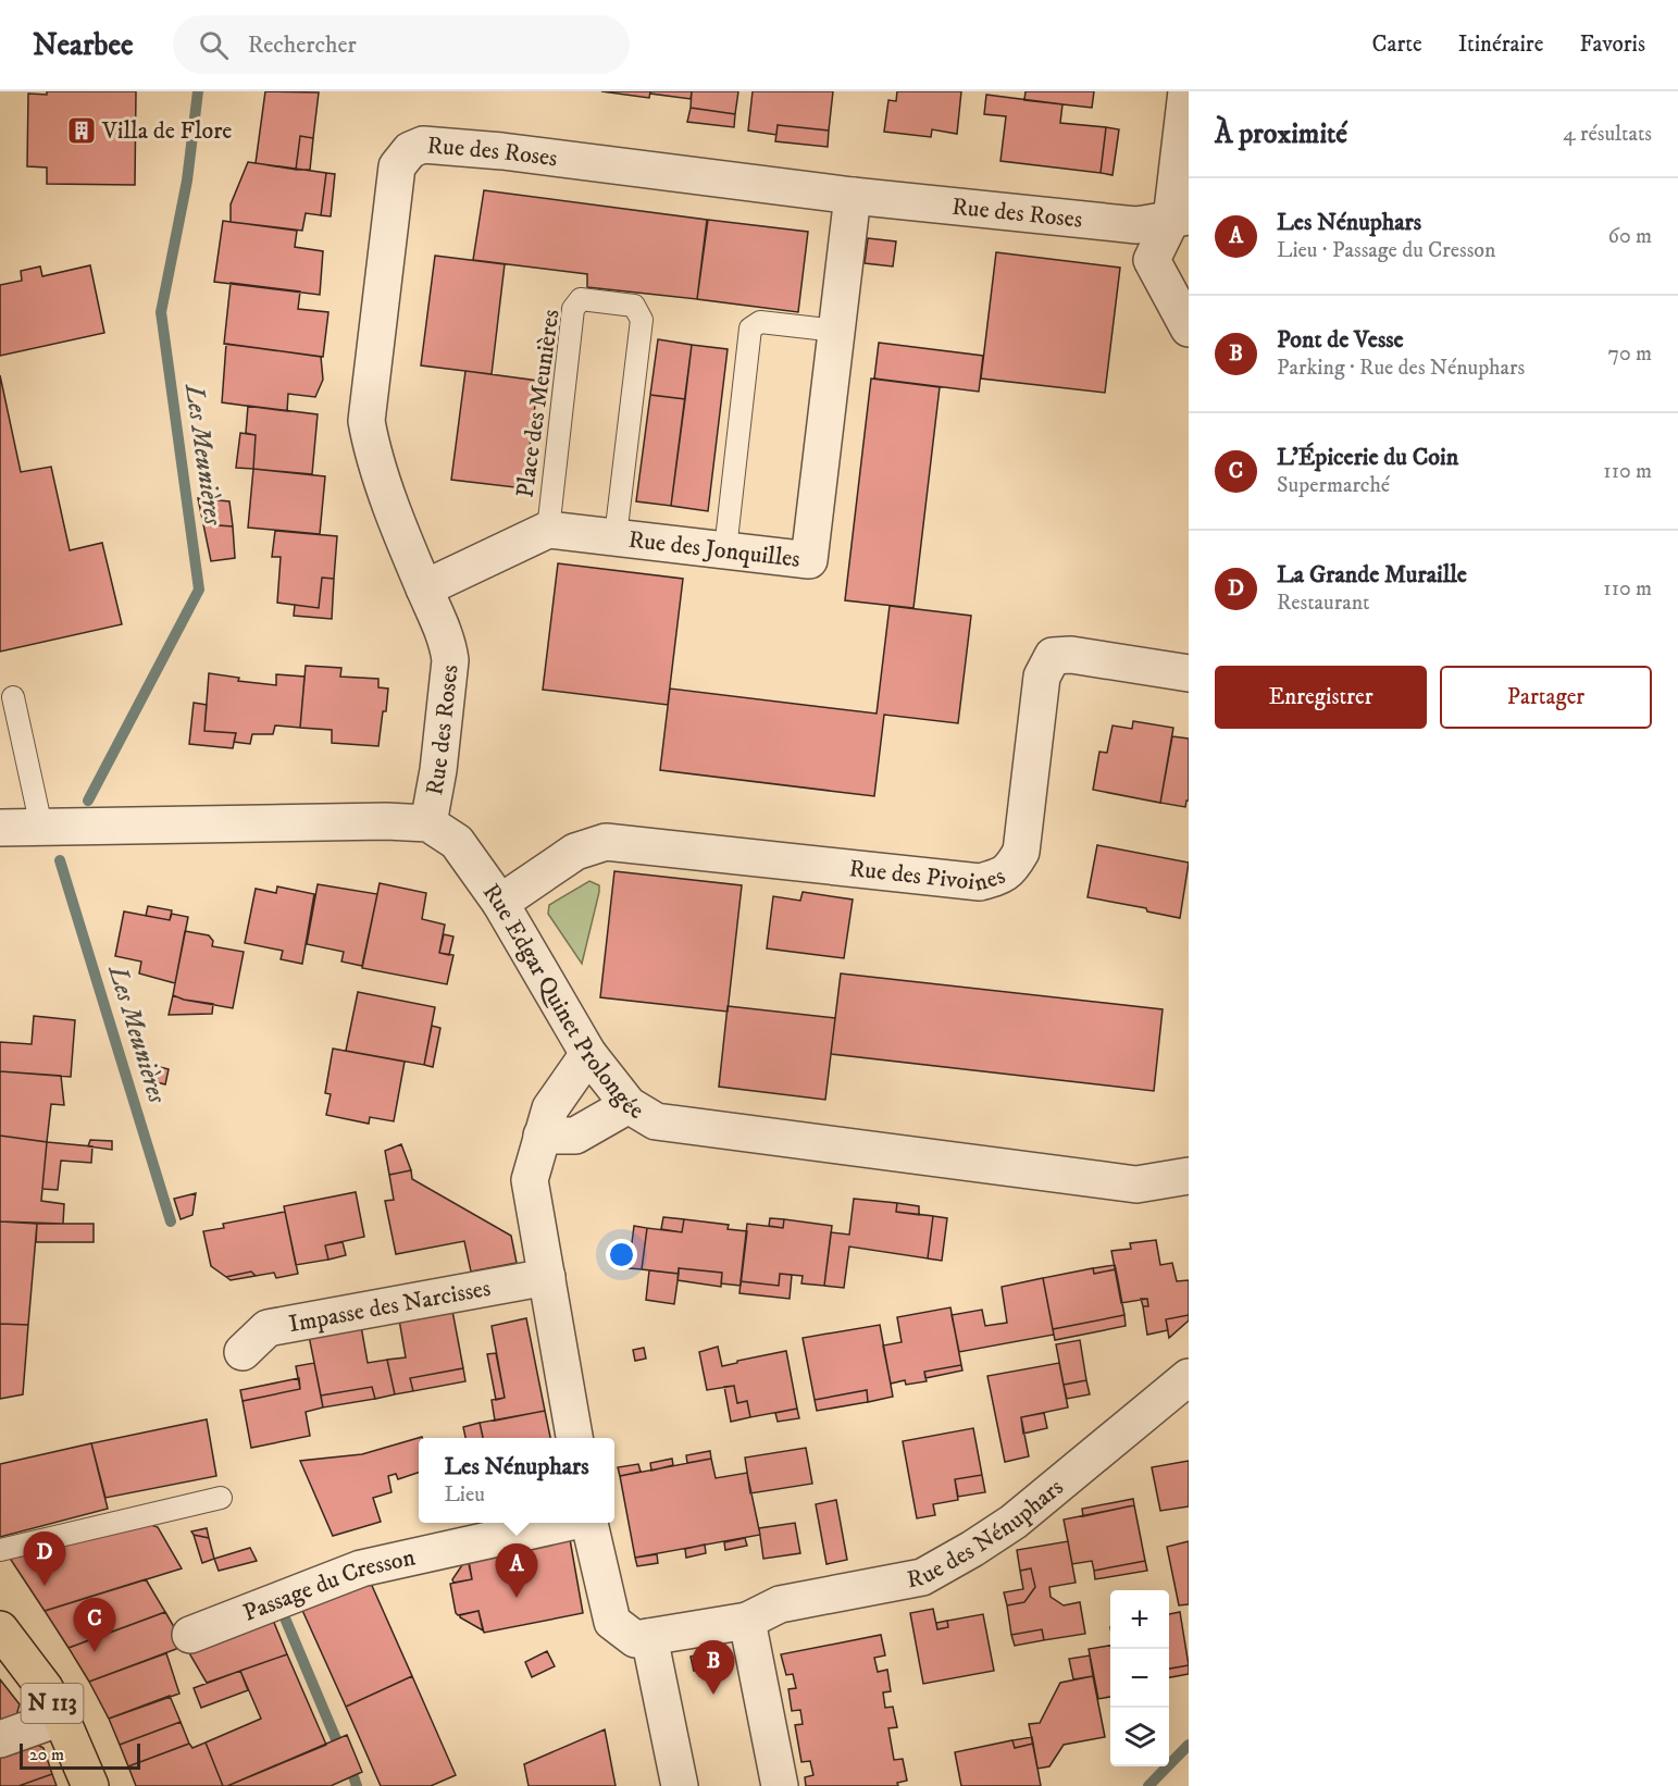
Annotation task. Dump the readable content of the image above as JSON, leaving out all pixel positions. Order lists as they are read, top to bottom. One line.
{"streets":{"main road":["N 113"],"street":["Rue des Roses","Rue des Jonquilles","Rue des Pivoines","Rue Edgar Quinet Prolongée","Impasse des Narcisses","Rue des Nénuphars","Passage du Cresson"],"lane":["Place des Meunières"]},"crossings":[["Rue des Roses","Rue des Jonquilles"],["Rue des Roses","Rue Edgar Quinet Prolongée"],["Place des Meunières","Rue des Jonquilles"],["Rue des Pivoines","Rue Edgar Quinet Prolongée"]],"water":["Les Meunières"],"places":{"building":["Villa de Flore"]},"scale_bar":"20 m","page":{"header":"Nearbee","search":"Rechercher","nav":["Carte","Itinéraire","Favoris"],"heading":["À proximité","4 résultats"],"list":[{"mark":"A","name":"Les Nénuphars","note":"Lieu · Passage du Cresson","value":"60 m"},{"mark":"B","name":"Pont de Vesse","note":"Parking · Rue des Nénuphars","value":"70 m"},{"mark":"C","name":"L’Épicerie du Coin","note":"Supermarché","value":"110 m"},{"mark":"D","name":"La Grande Muraille","note":"Restaurant","value":"110 m"}],"buttons":["Enregistrer","Partager"],"popup":["Les Nénuphars","Lieu"],"pins":["D","A","C","B"],"map_buttons":["+","−"],"scale":"20 m"}}
